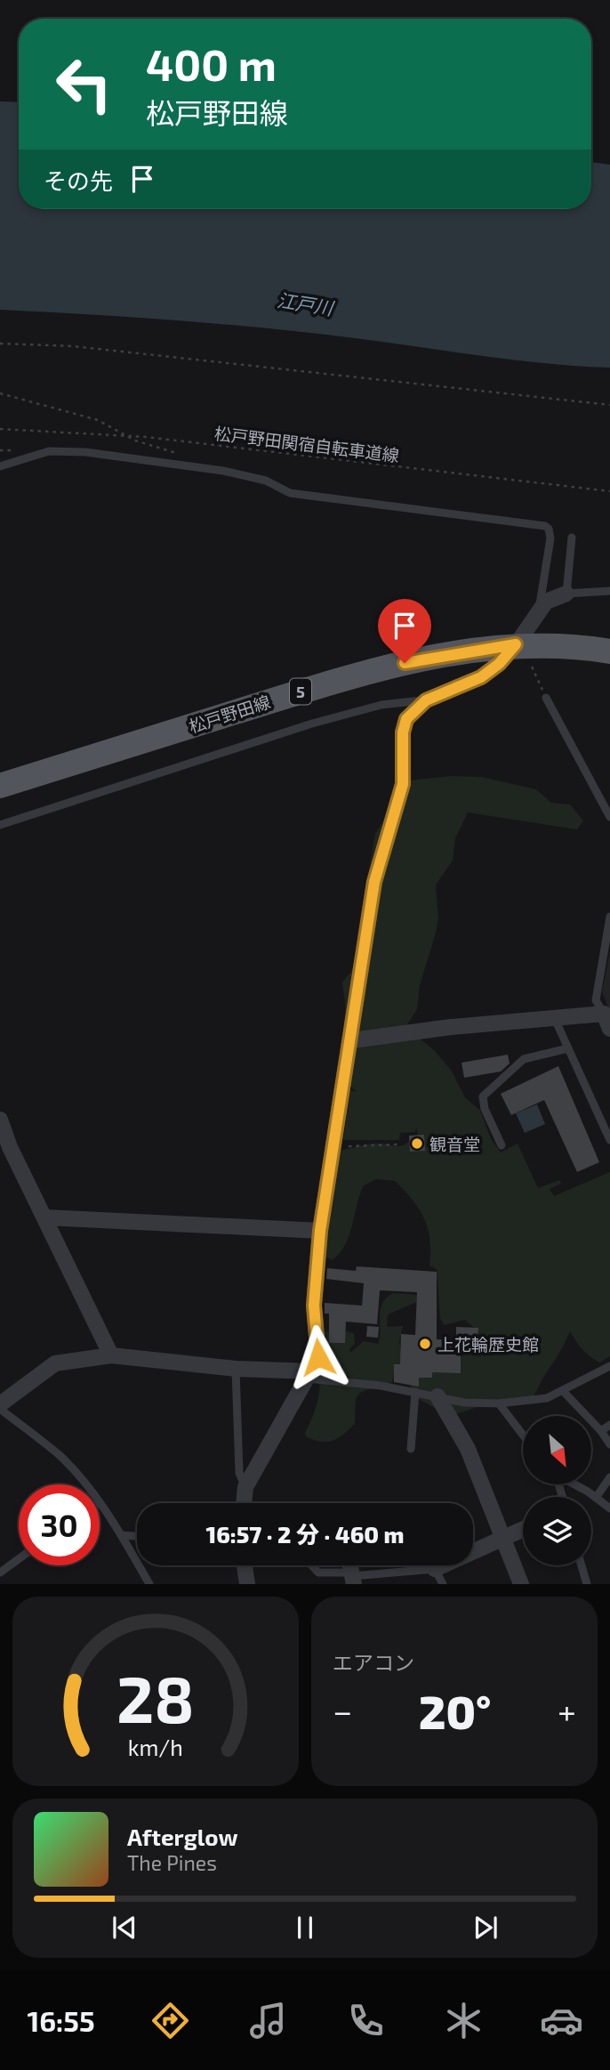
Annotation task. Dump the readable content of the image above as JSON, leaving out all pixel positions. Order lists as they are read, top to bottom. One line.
{"streets":{"main road":["5","松戸野田線"],"path":["松戸野田関宿自転車道線"]},"water":["江戸川"],"places":["観音堂","上花輪歴史館"],"north":"bottom right","page":{"turn":["400 m","松戸野田線"],"then":"その先","limit":"30","trip":"16:57 · 2 分 · 460 m","tile":"エアコン","heat":["−","20°","+"],"song":["Afterglow","The Pines"],"tabs":"16:55","gauge":["28","km/h"]}}
